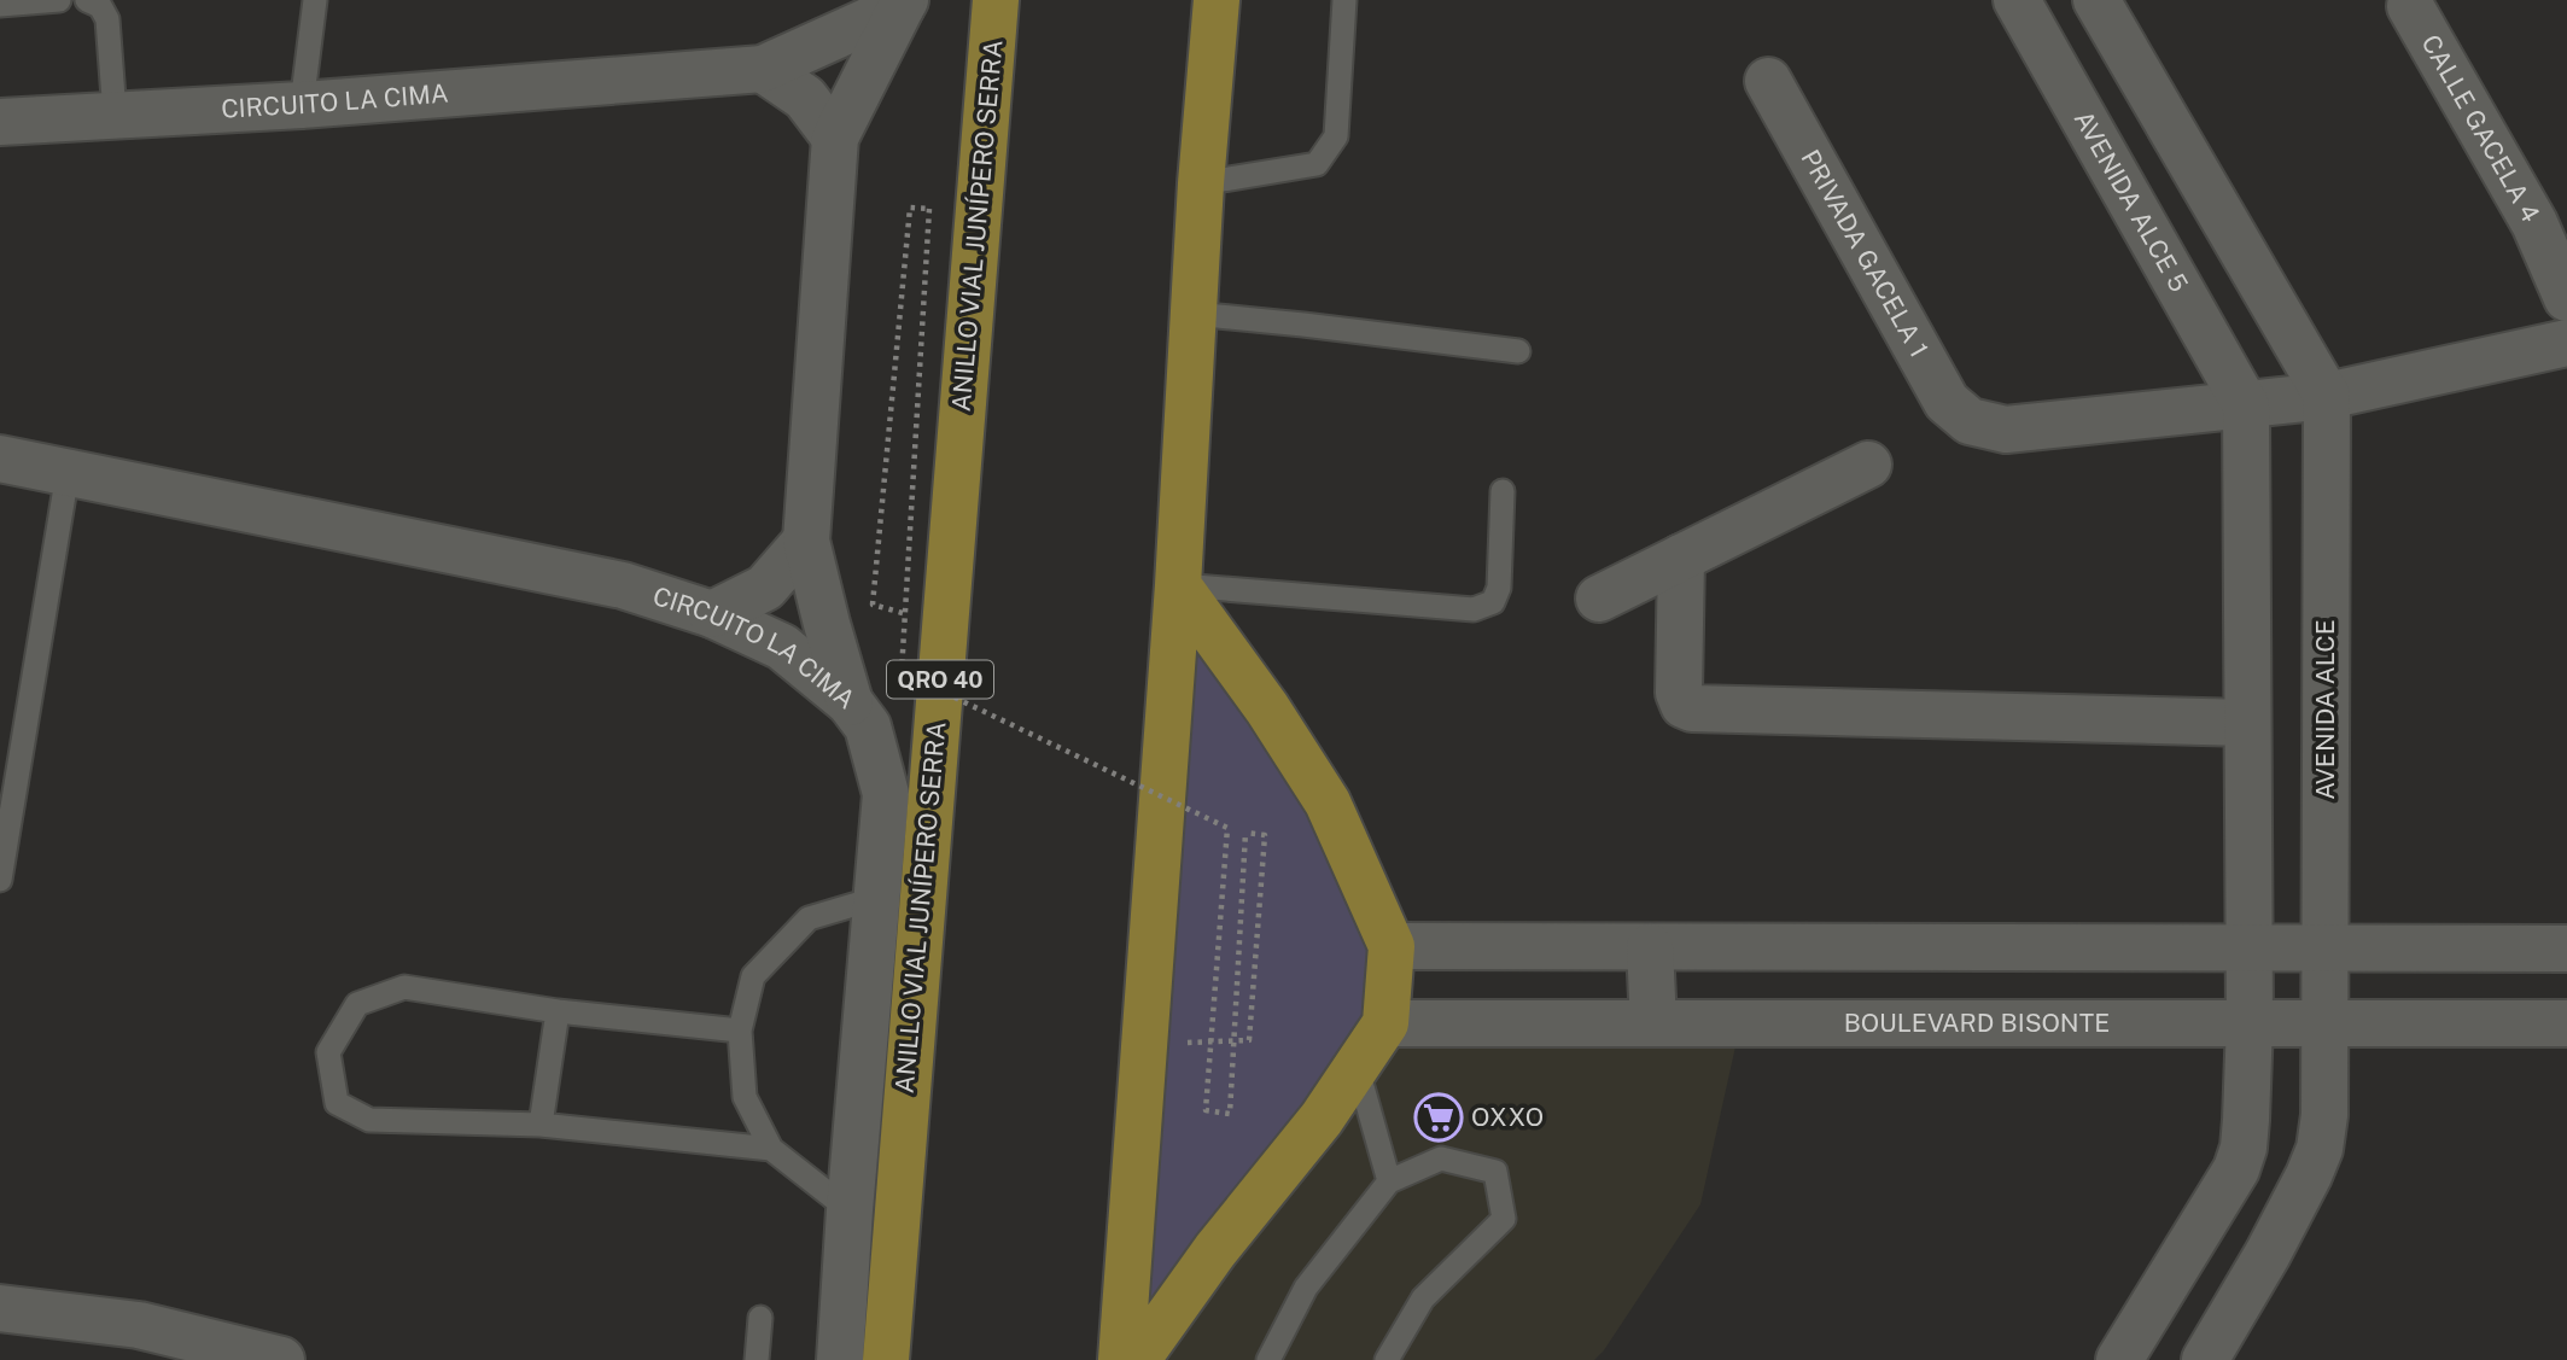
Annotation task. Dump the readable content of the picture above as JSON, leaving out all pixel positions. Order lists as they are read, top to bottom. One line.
{"streets":{"highway":["ANILLO VIAL JUNÍPERO SERRA","QRO 40"],"street":["CIRCUITO LA CIMA","CALLE GACELA 4","AVENIDA ALCE 5","PRIVADA GACELA 1","AVENIDA ALCE","BOULEVARD BISONTE"]},"crossings":[["AVENIDA ALCE 5","PRIVADA GACELA 1"],["AVENIDA ALCE","BOULEVARD BISONTE"]],"places":{"supermarket":["OXXO"]}}
